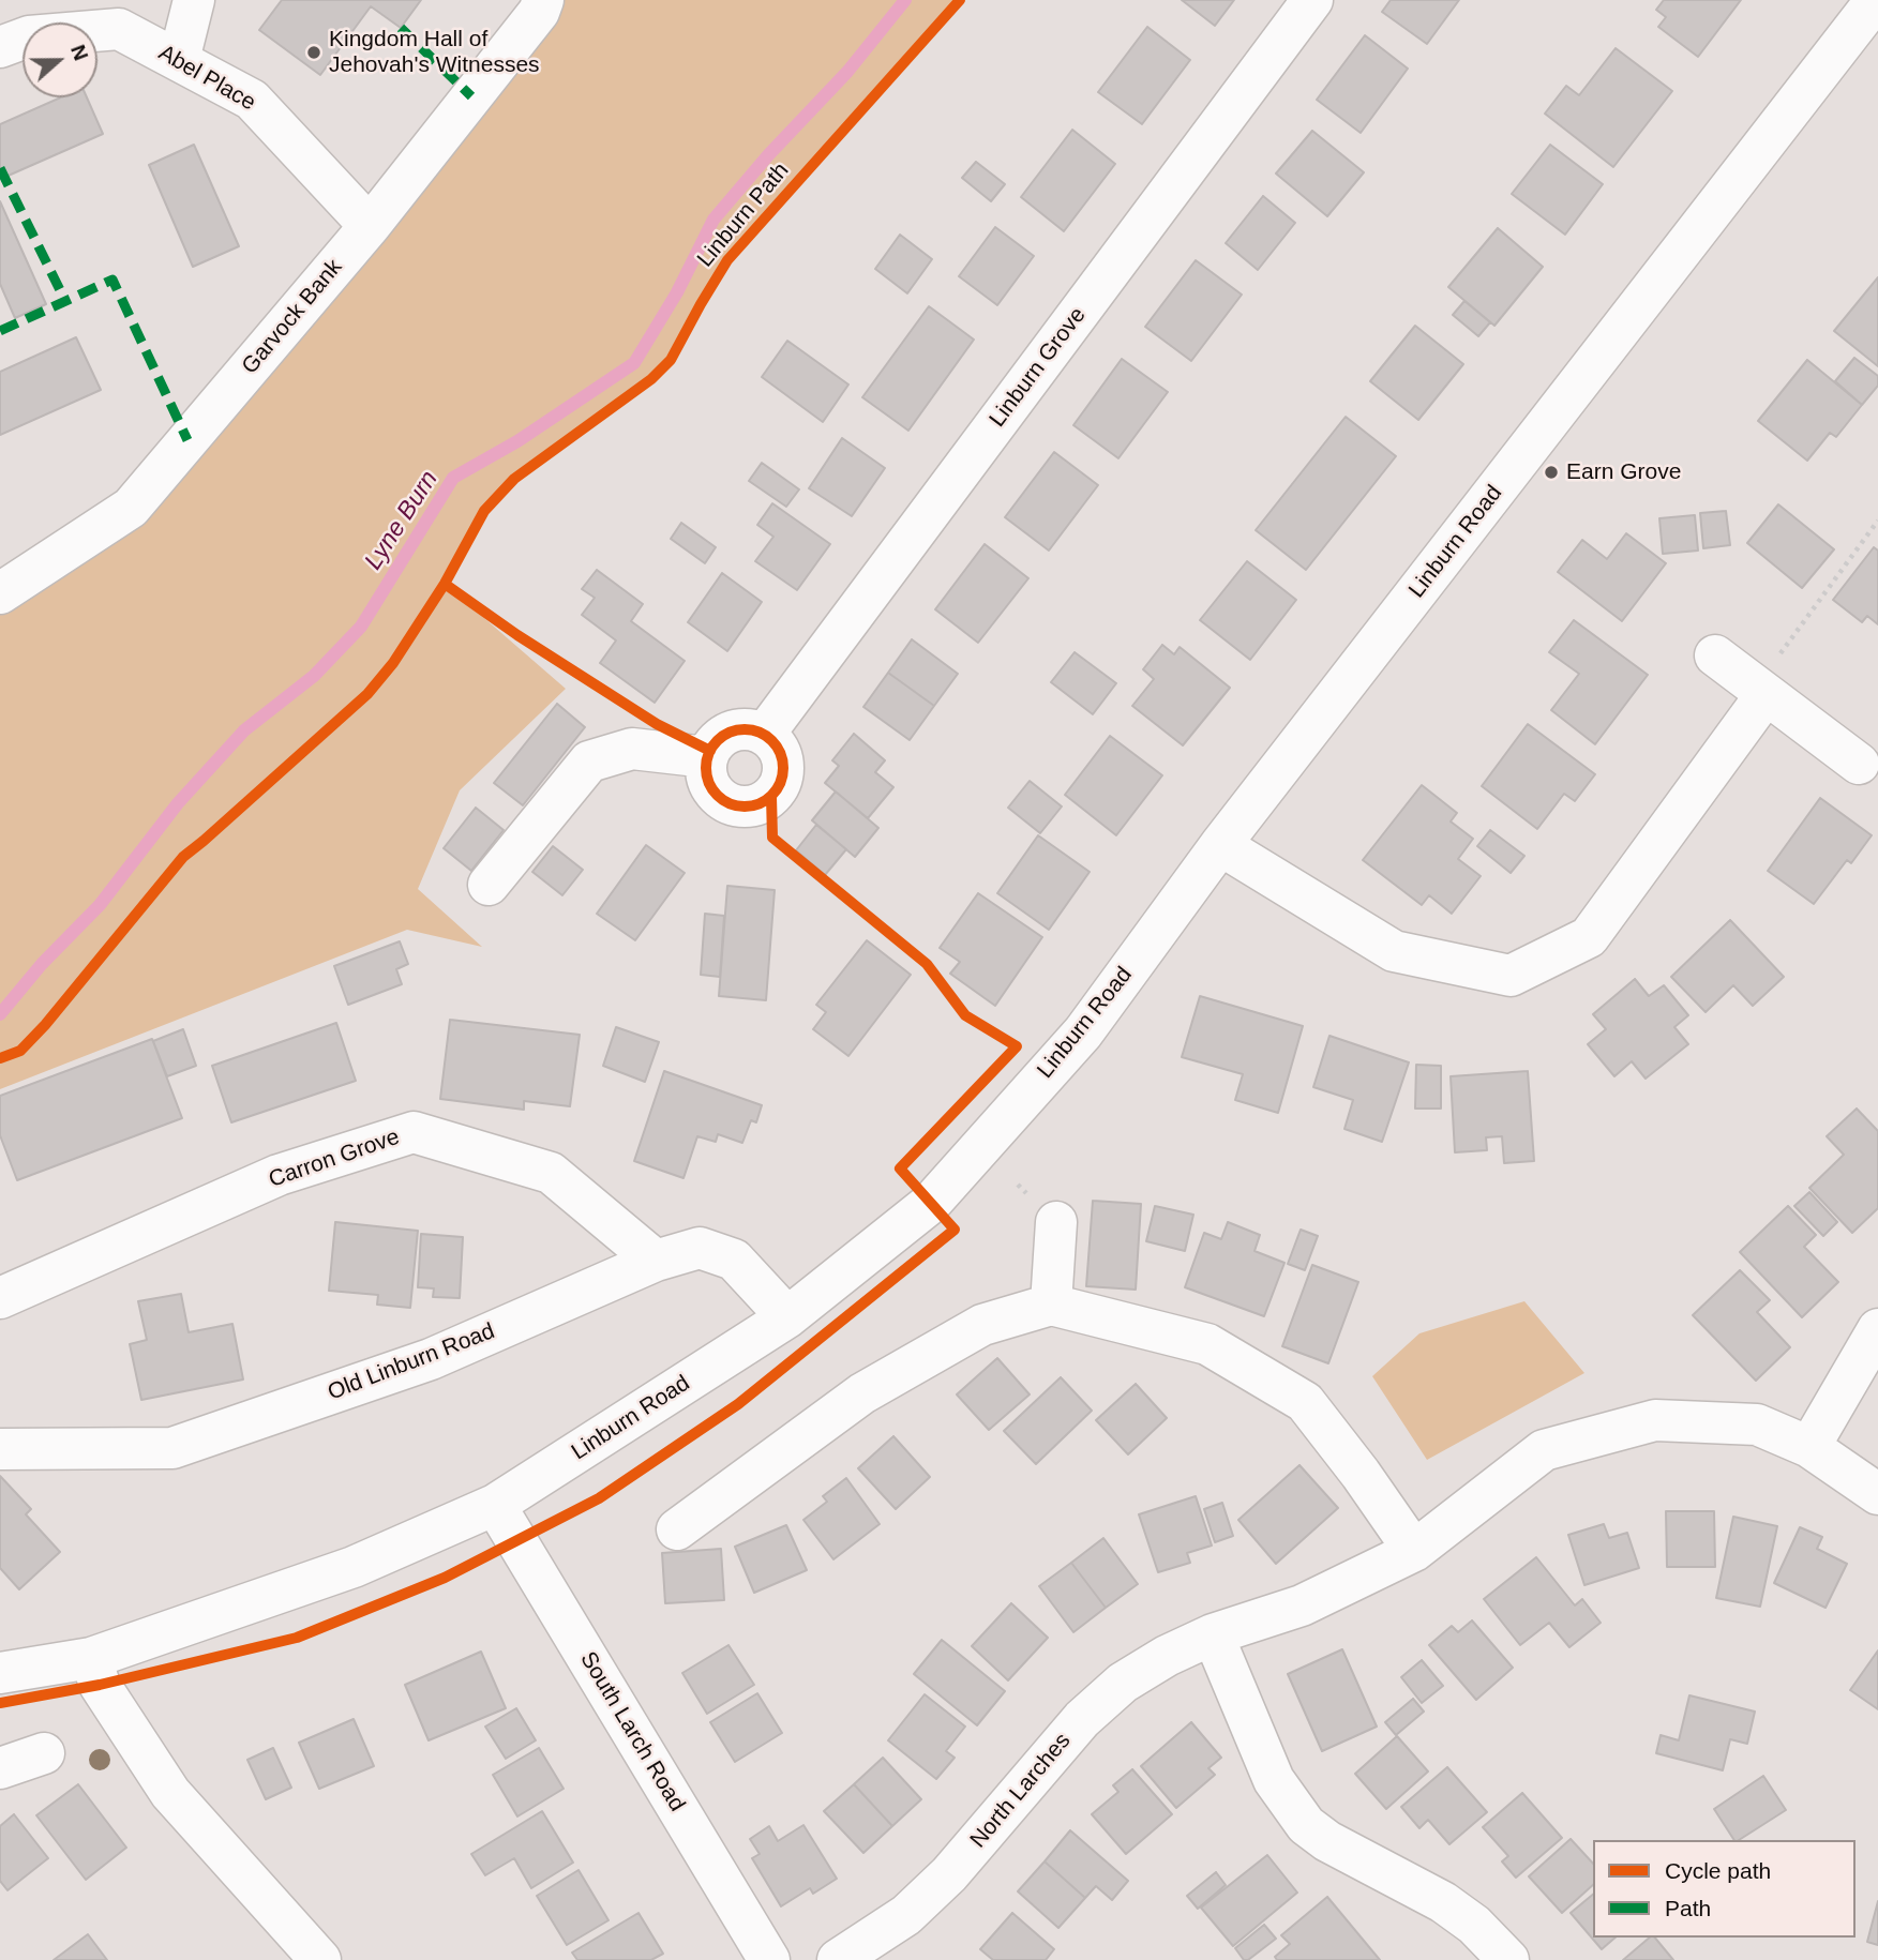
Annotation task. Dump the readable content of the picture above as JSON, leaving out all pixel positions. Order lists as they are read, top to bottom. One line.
{"streets":{"street":["Abel Place","Garvock Bank","Linburn Grove","Linburn Road","Carron Grove","Old Linburn Road","South Larch Road","North Larches"],"cycle path":["Linburn Path"]},"crossings":[["Abel Place","Garvock Bank"],["Linburn Road","Old Linburn Road"],["Linburn Road","South Larch Road"],["Carron Grove","Old Linburn Road"]],"water":["Lyne Burn"],"places":["Kingdom Hall of Jehovah's Witnesses","Earn Grove"],"legend":["Cycle path","Path"],"north":"right"}
